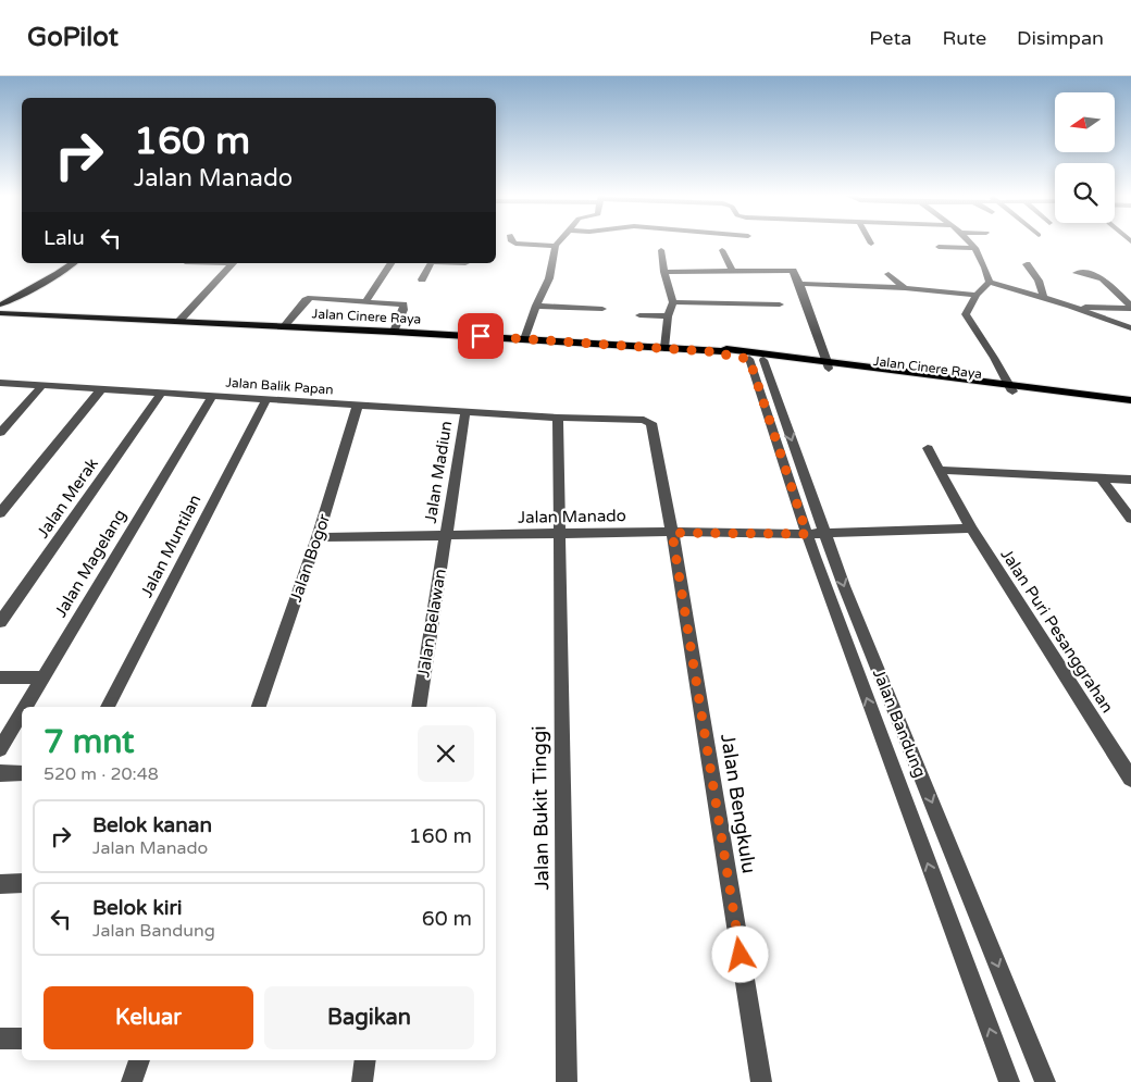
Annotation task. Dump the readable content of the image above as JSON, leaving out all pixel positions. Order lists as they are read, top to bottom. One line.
{"streets":{"main road":["Jalan Cinere Raya"],"street":["Jalan Balik Papan","Jalan Madiun","Jalan Merak","Jalan Manado","Jalan Muntilan","Jalan Bogor","Jalan Magelang","Jalan Belawan","Jalan Puri Pesanggrahan","Jalan Bandung","Jalan Bengkulu","Jalan Bukit Tinggi"]},"crossings":[["Jalan Cinere Raya","Jalan Bandung"],["Jalan Balik Papan","Jalan Madiun"],["Jalan Balik Papan","Jalan Merak"],["Jalan Balik Papan","Jalan Muntilan"],["Jalan Balik Papan","Jalan Bogor"],["Jalan Balik Papan","Jalan Magelang"],["Jalan Balik Papan","Jalan Bengkulu"],["Jalan Balik Papan","Jalan Bukit Tinggi"],["Jalan Madiun","Jalan Manado"],["Jalan Madiun","Jalan Belawan"],["Jalan Manado","Jalan Bogor"],["Jalan Manado","Jalan Belawan"],["Jalan Manado","Jalan Bandung"],["Jalan Manado","Jalan Bengkulu"],["Jalan Manado","Jalan Bukit Tinggi"],["Jalan Bengkulu","Jalan Bukit Tinggi"]],"north":"left","page":{"header":"GoPilot","nav":["Peta","Rute","Disimpan"],"turn":["160 m","Jalan Manado"],"then":"Lalu","heading":["7 mnt","520 m · 20:48"],"list":[{"name":"Belok kanan","note":"Jalan Manado","value":"160 m"},{"name":"Belok kiri","note":"Jalan Bandung","value":"60 m"}],"buttons":["Keluar","Bagikan"]}}
